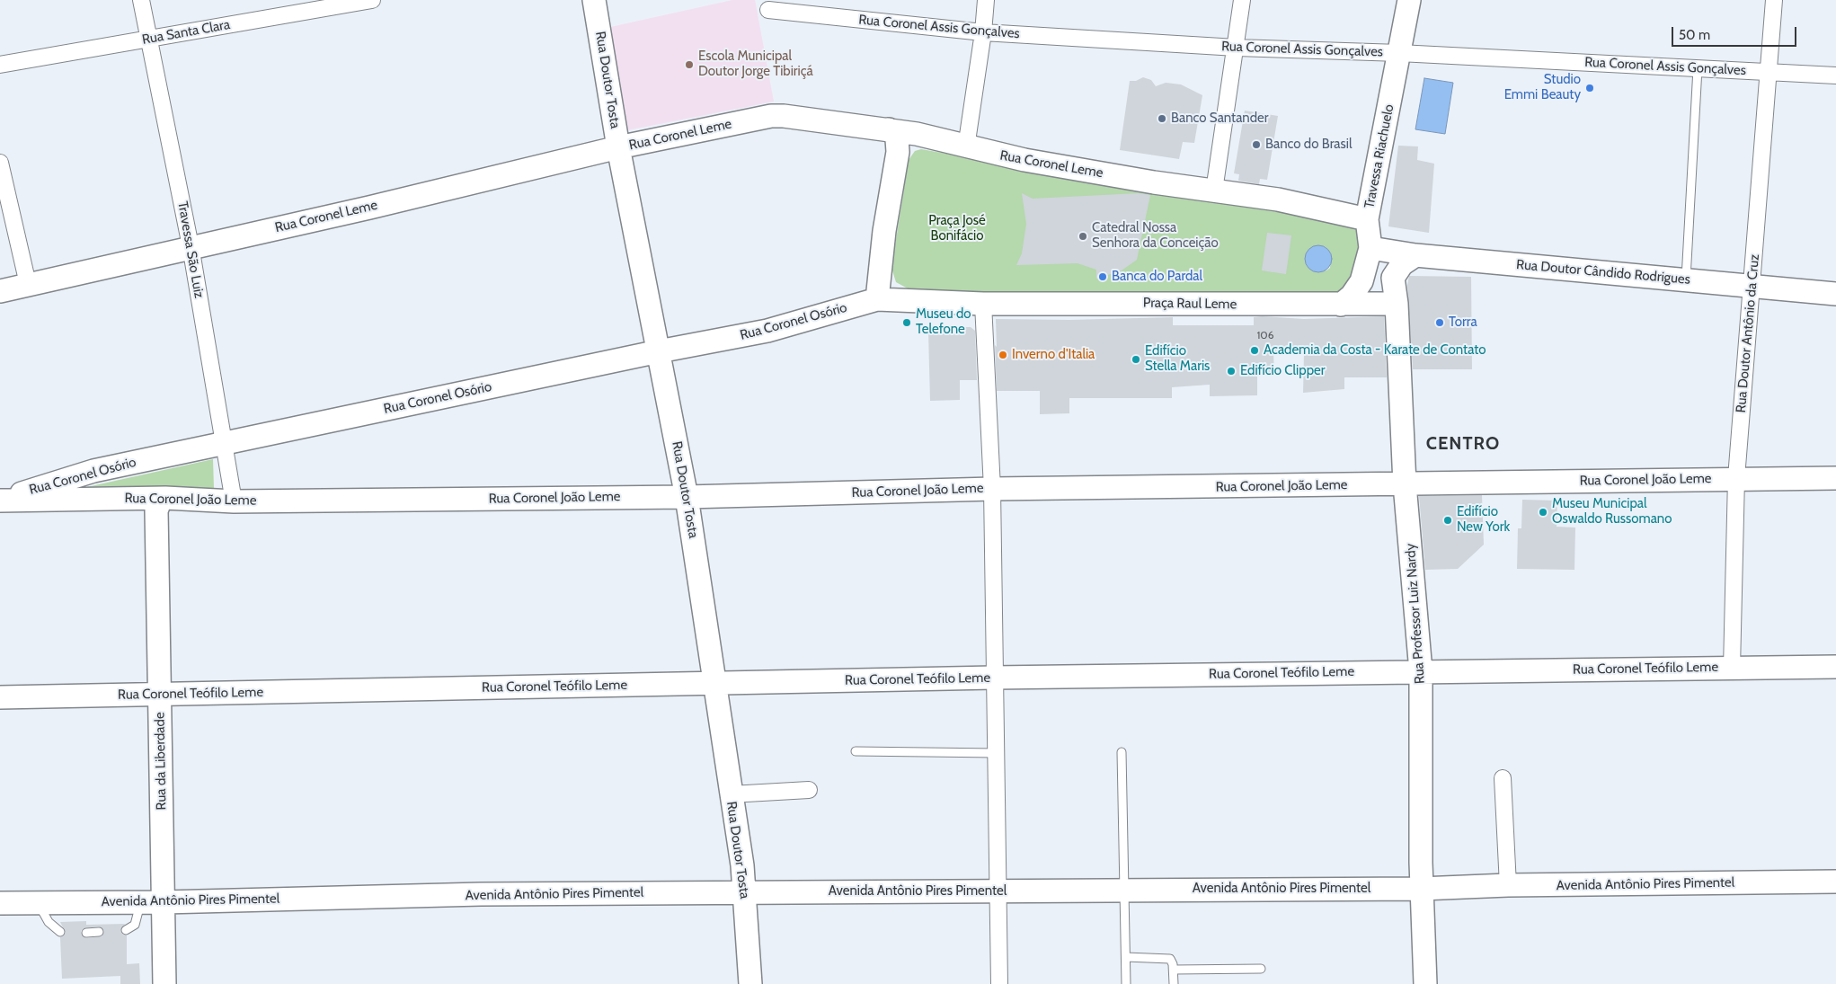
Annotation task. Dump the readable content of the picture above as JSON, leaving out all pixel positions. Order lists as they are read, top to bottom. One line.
{"streets":{"street":["Rua Coronel Assis Gonçalves","Rua Santa Clara","Rua Doutor Tosta","Rua Coronel Leme","Travessa Riachuelo","Travessa São Luiz","Rua Doutor Cândido Rodrigues","Praça Raul Leme","Rua Coronel Osório","Rua Doutor Antônio da Cruz","Rua Coronel João Leme","Rua Professor Luiz Nardy","Rua Coronel Teófilo Leme","Rua da Liberdade","Avenida Antônio Pires Pimentel"]},"crossings":[["Rua Coronel Assis Gonçalves","Travessa Riachuelo"],["Rua Coronel Assis Gonçalves","Rua Doutor Antônio da Cruz"],["Rua Santa Clara","Travessa São Luiz"],["Rua Doutor Tosta","Rua Coronel Leme"],["Rua Doutor Tosta","Rua Coronel Osório"],["Rua Doutor Tosta","Rua Coronel João Leme"],["Rua Doutor Tosta","Rua Coronel Teófilo Leme"],["Rua Doutor Tosta","Avenida Antônio Pires Pimentel"],["Rua Coronel Leme","Travessa Riachuelo"],["Rua Coronel Leme","Travessa São Luiz"],["Travessa Riachuelo","Rua Doutor Cândido Rodrigues"],["Travessa Riachuelo","Praça Raul Leme"],["Travessa São Luiz","Rua Coronel Osório"],["Travessa São Luiz","Rua Coronel João Leme"],["Rua Doutor Cândido Rodrigues","Rua Doutor Antônio da Cruz"],["Rua Doutor Cândido Rodrigues","Rua Professor Luiz Nardy"],["Praça Raul Leme","Rua Professor Luiz Nardy"],["Rua Coronel Osório","Rua Coronel João Leme"],["Rua Doutor Antônio da Cruz","Rua Coronel João Leme"],["Rua Doutor Antônio da Cruz","Rua Coronel Teófilo Leme"],["Rua Coronel João Leme","Rua Professor Luiz Nardy"],["Rua Coronel João Leme","Rua da Liberdade"],["Rua Professor Luiz Nardy","Rua Coronel Teófilo Leme"],["Rua Professor Luiz Nardy","Avenida Antônio Pires Pimentel"],["Rua Coronel Teófilo Leme","Rua da Liberdade"],["Rua da Liberdade","Avenida Antônio Pires Pimentel"]],"districts":["CENTRO"],"parks":["Praça José Bonifácio"],"places":["Escola Municipal Doutor Jorge Tibiriçá","Studio Emmi Beauty","Banco Santander","Banco do Brasil","Catedral Nossa Senhora da Conceição","Banca do Pardal","Museu do Telefone","Torra","Academia da Costa - Karate de Contato","Inverno d'Italia","Edifício Stella Maris","Edifício Clipper","Museu Municipal Oswaldo Russomano","Edifício New York"],"house_numbers":["106"],"scale_bar":"50 m"}
